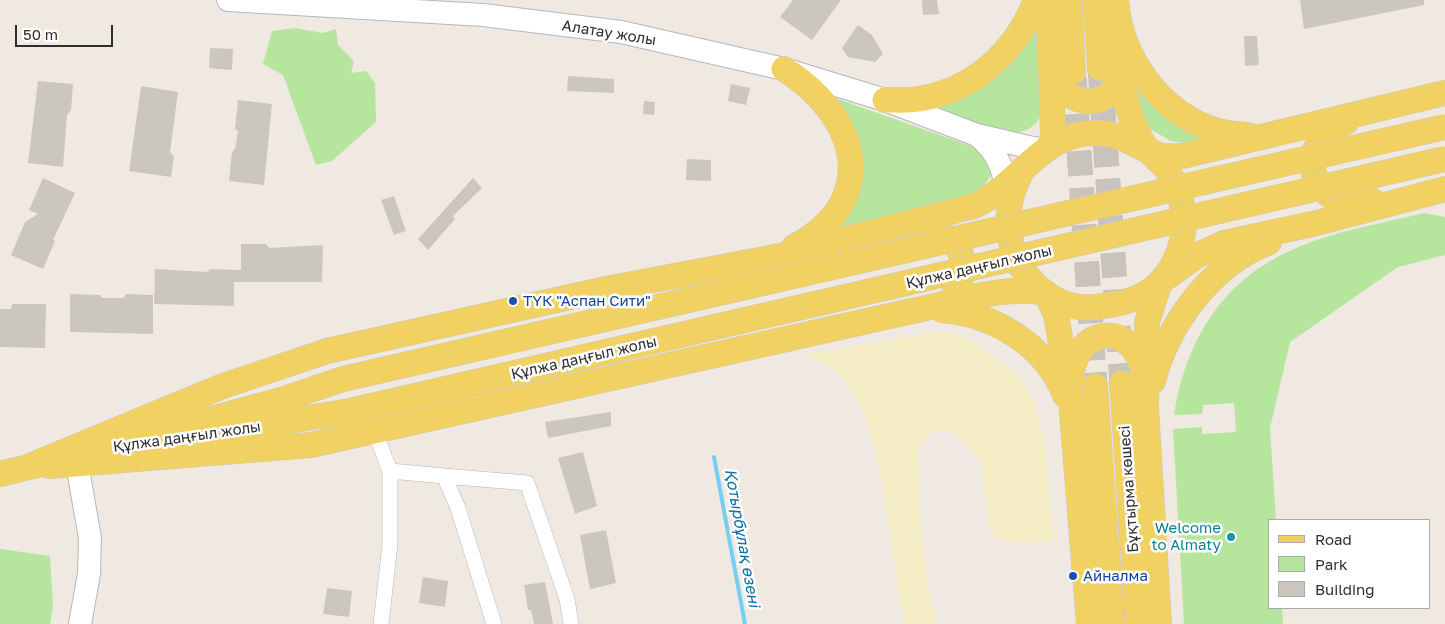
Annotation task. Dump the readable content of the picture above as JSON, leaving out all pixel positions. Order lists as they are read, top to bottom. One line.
{"streets":{"main road":["Алатау жолы","Құлжа даңғыл жолы","Бұқтырма көшесі"]},"water":["Қотырбұлақ өзені"],"places":["ТҮК \"Аспан Сити\"","Welcome to Almaty","Айналма"],"legend":["Road","Park","Building"],"scale_bar":"50 m"}
